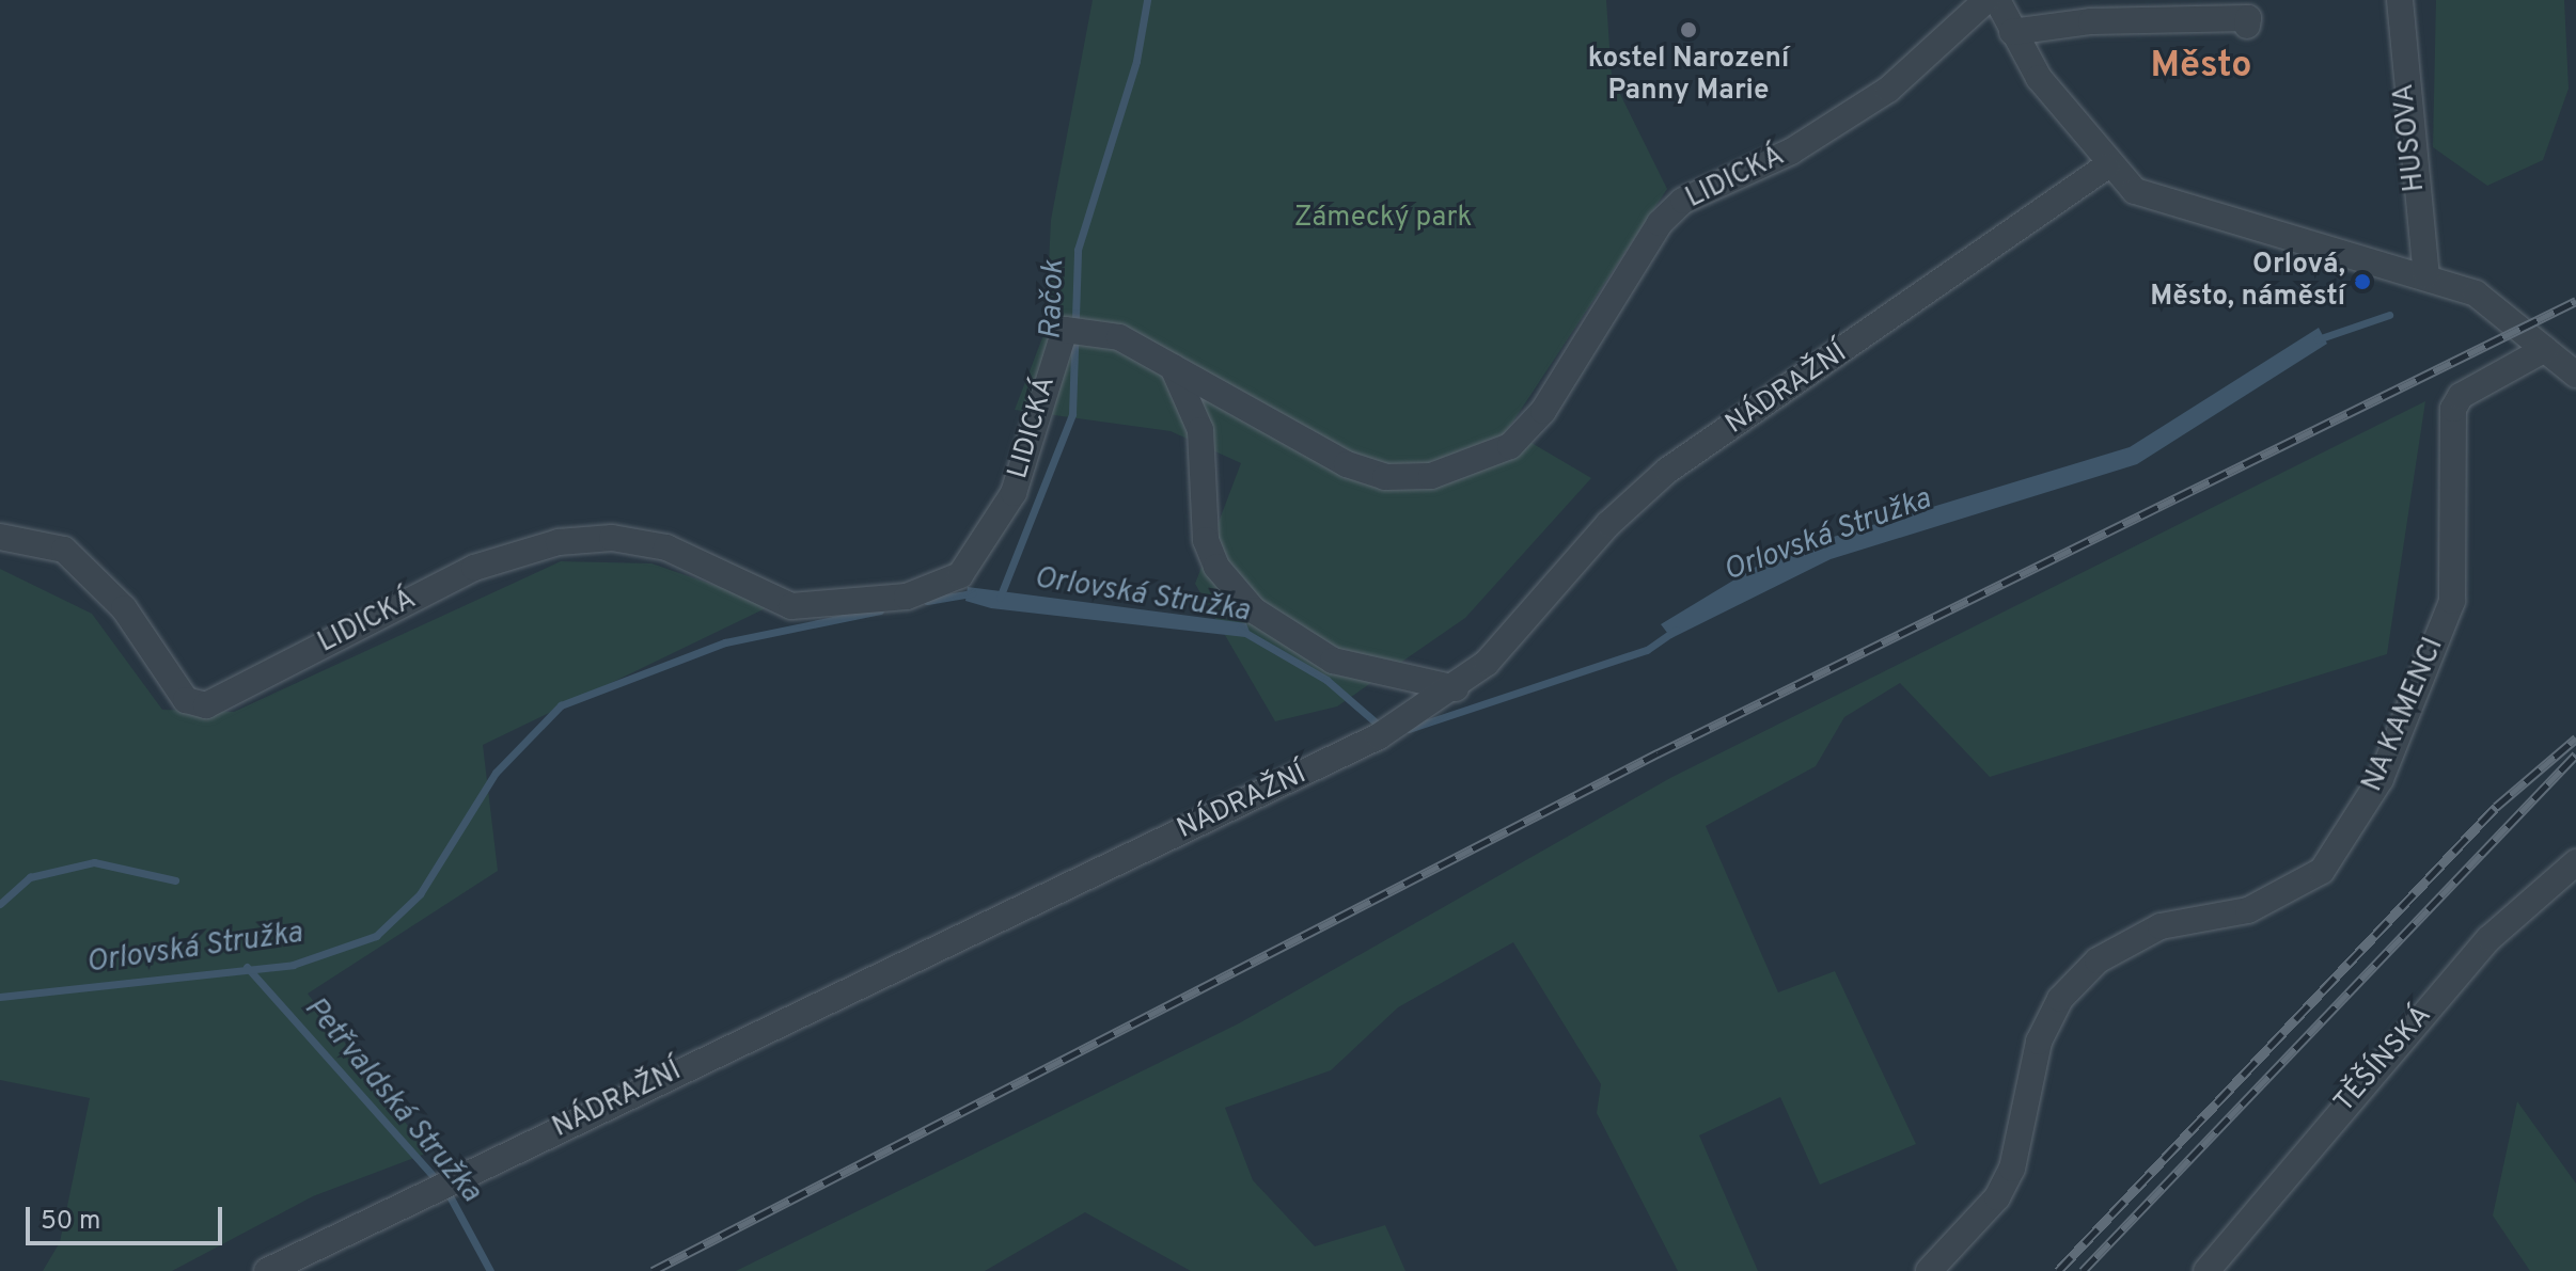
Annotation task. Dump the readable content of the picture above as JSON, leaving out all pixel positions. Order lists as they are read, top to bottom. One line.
{"streets":{"street":["HUSOVA","LIDICKÁ","NÁDRAŽNÍ","NA KAMENCI","TĚŠÍNSKÁ"]},"districts":["Město"],"water":["Račok","Orlovská Stružka","Petřvaldská Stružka"],"parks":["Zámecký park"],"places":["kostel Narození Panny Marie","Orlová, Město, náměstí"],"scale_bar":"50 m"}
